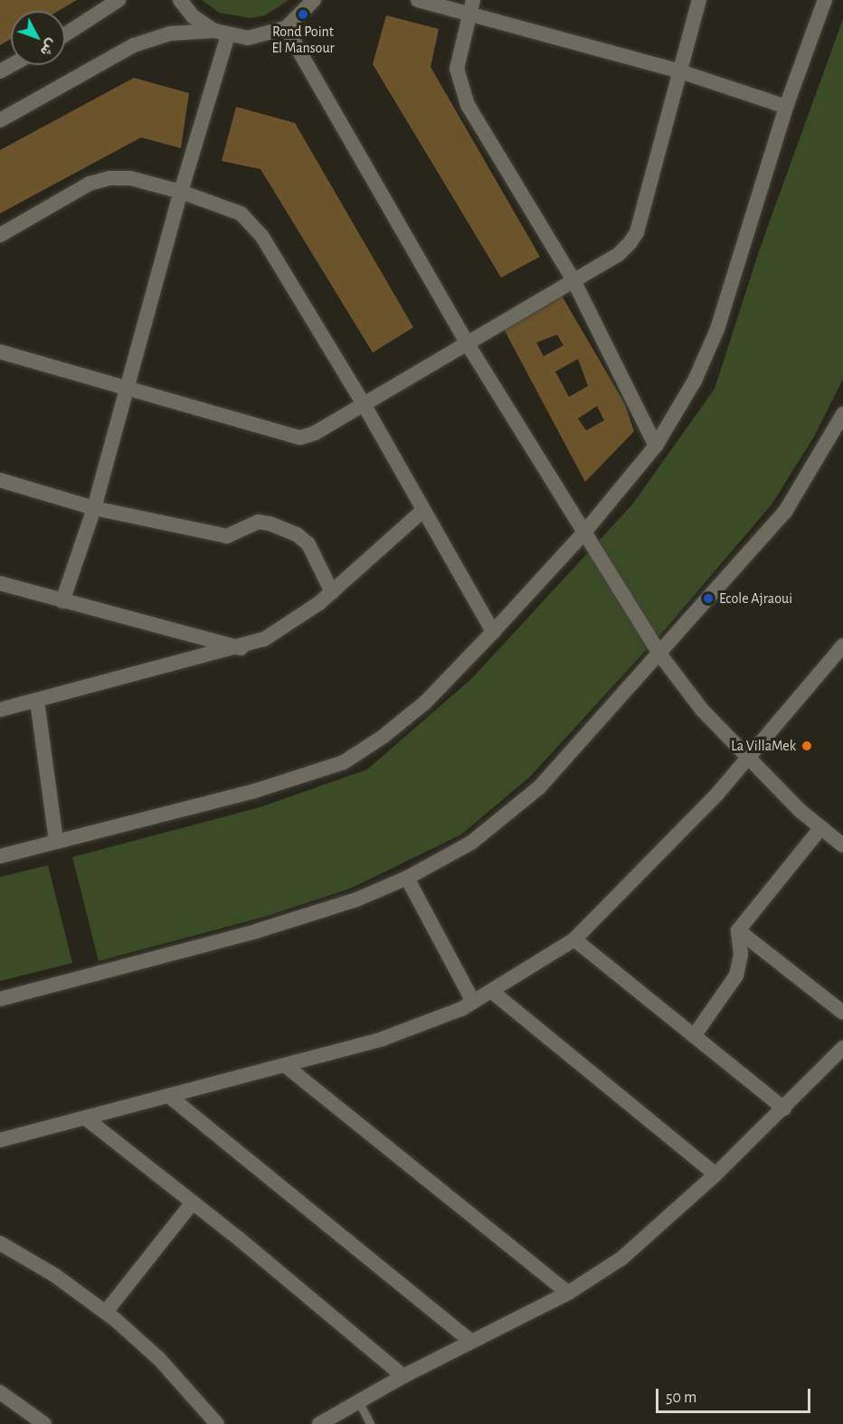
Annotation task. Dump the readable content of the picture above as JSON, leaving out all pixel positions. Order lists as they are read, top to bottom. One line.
{"places":["Rond Point El Mansour","Ecole Ajraoui","La VillaMek"],"scale_bar":"50 m","north":"bottom right"}
